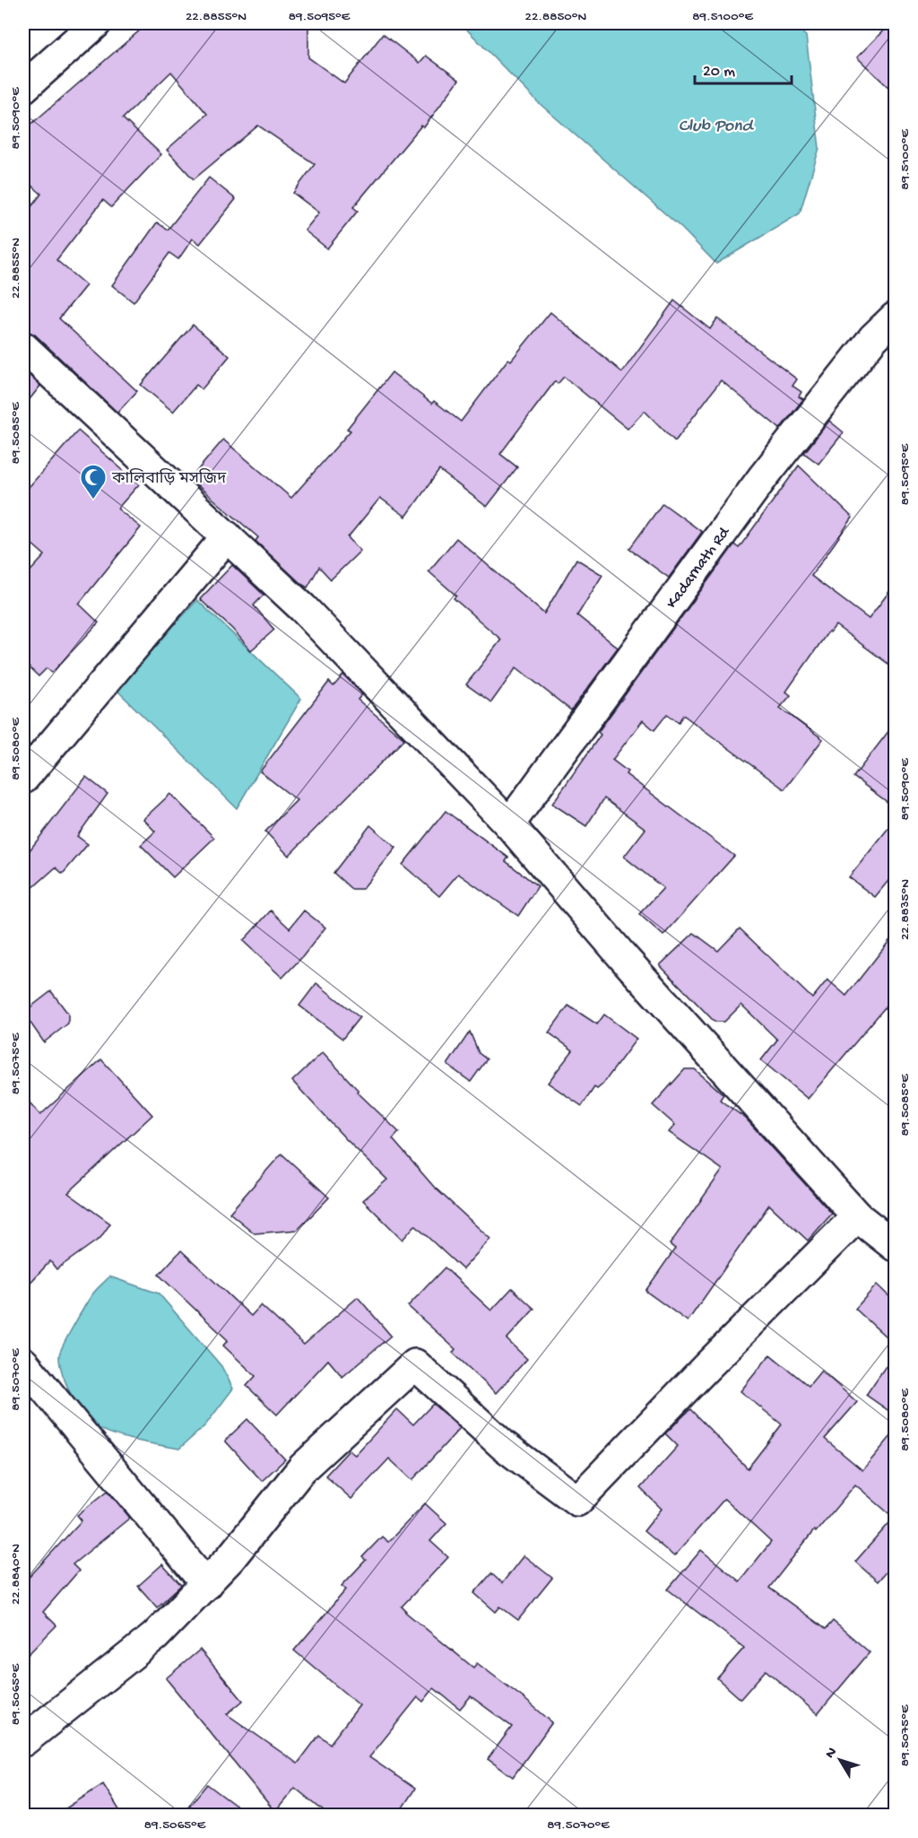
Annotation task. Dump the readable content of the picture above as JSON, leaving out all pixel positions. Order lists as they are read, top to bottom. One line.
{"streets":{"street":["Kadarnath Rd"]},"water":["Club Pond"],"places":{"mosque":["কালিবাড়ি মসজিদ"]},"scale_bar":"20 m","north":"top left","coordinates":["22.8855°N","89.5095°E","22.8850°N","89.5100°E","89.5090°E","89.5085°E","89.5080°E","22.8835°N","89.5075°E","89.5070°E","22.8840°N","89.5065°E"]}
